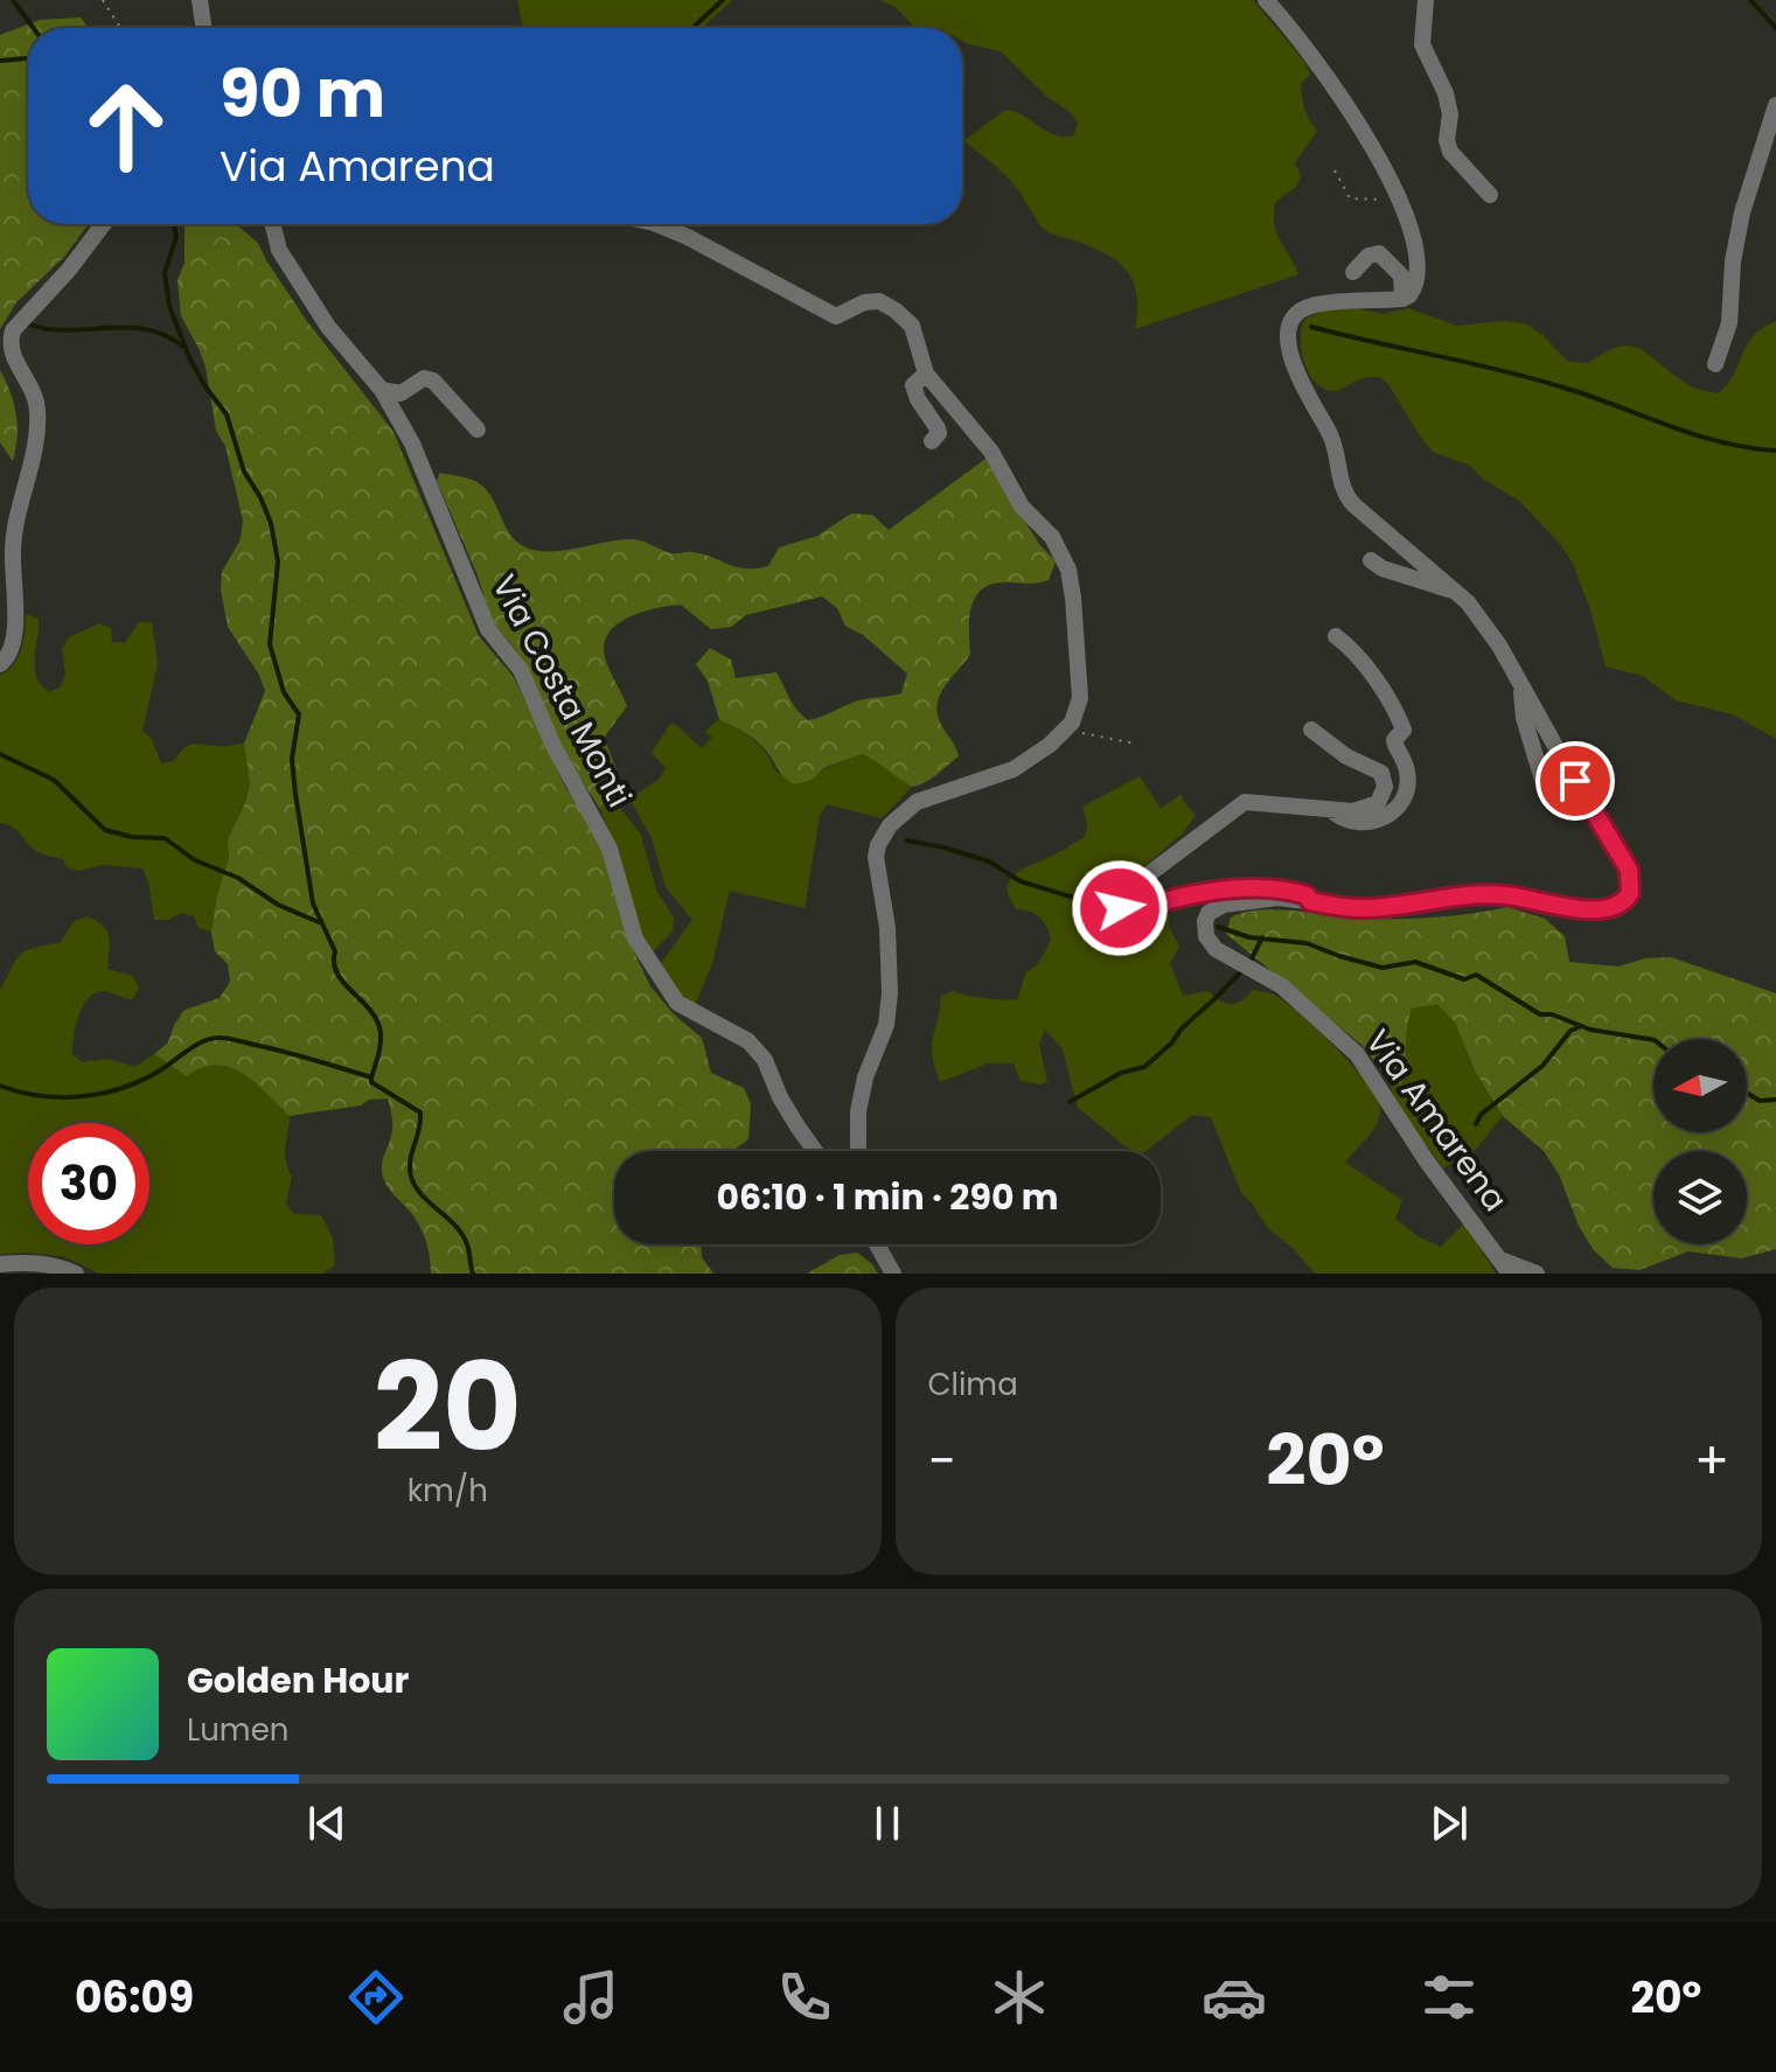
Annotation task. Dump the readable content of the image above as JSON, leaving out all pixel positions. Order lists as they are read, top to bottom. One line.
{"streets":{"street":["Via Costa Monti","Via Amarena"]},"north":"left","page":{"turn":["90 m","Via Amarena"],"limit":"30","trip":"06:10 · 1 min · 290 m","tile":[["20","km/h"],"Clima"],"heat":["−","20°","+"],"song":["Golden Hour","Lumen"],"tabs":["06:09","20°"]}}
